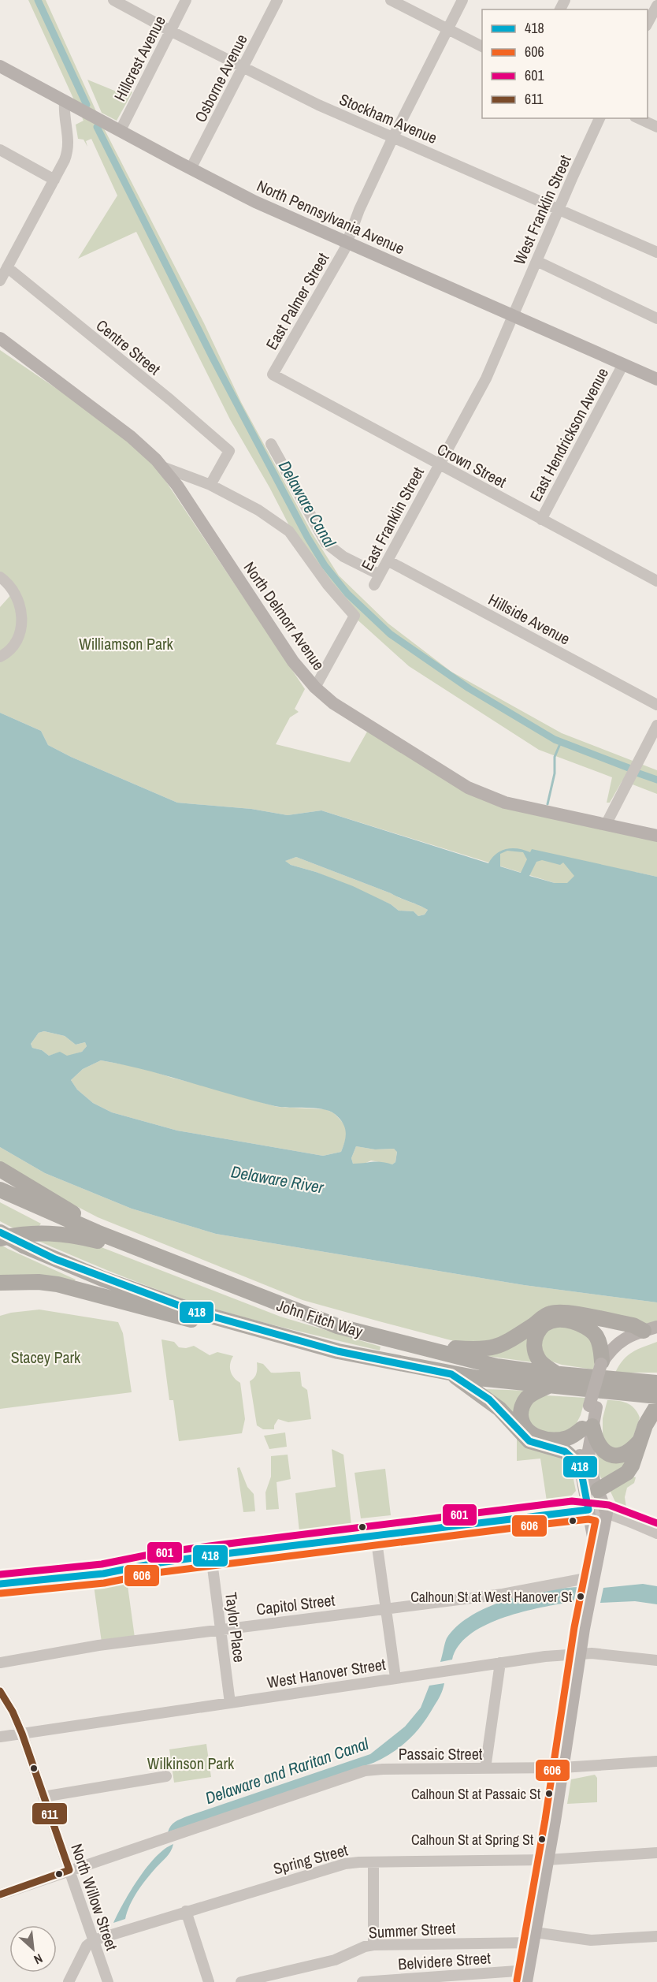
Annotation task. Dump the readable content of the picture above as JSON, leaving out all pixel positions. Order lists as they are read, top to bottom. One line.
{"streets":{"highway":["John Fitch Way"],"main road":["North Pennsylvania Avenue","North Delmorr Avenue"],"street":["Hillcrest Avenue","Osborne Avenue","Stockham Avenue","West Franklin Street","East Palmer Street","Centre Street","East Hendrickson Avenue","Crown Street","East Franklin Street","Hillside Avenue","Capitol Street","Taylor Place","West Hanover Street","Passaic Street","Spring Street","North Willow Street","Summer Street","Belvidere Street"]},"crossings":[["Hillcrest Avenue","Stockham Avenue"],["Hillcrest Avenue","North Pennsylvania Avenue"],["Osborne Avenue","Stockham Avenue"],["Osborne Avenue","North Pennsylvania Avenue"],["Stockham Avenue","West Franklin Street"],["Stockham Avenue","East Palmer Street"],["West Franklin Street","North Pennsylvania Avenue"],["West Franklin Street","East Franklin Street"],["North Pennsylvania Avenue","East Palmer Street"],["North Pennsylvania Avenue","East Hendrickson Avenue"],["North Pennsylvania Avenue","East Franklin Street"],["East Palmer Street","Crown Street"],["East Hendrickson Avenue","Crown Street"],["Crown Street","East Franklin Street"],["East Franklin Street","Hillside Avenue"],["Capitol Street","Taylor Place"],["Taylor Place","West Hanover Street"],["West Hanover Street","North Willow Street"],["Passaic Street","North Willow Street"],["Spring Street","North Willow Street"]],"water":["Delaware Canal","Delaware River","Delaware and Raritan Canal"],"parks":["Williamson Park","Stacey Park","Wilkinson Park"],"places":["Calhoun St at West Hanover St","Calhoun St at Passaic St","Calhoun St at Spring St"],"lines":["transit line 418","transit line 601","transit line 606","transit line 611"],"legend":["418","606","601","611"],"north":"bottom right"}
